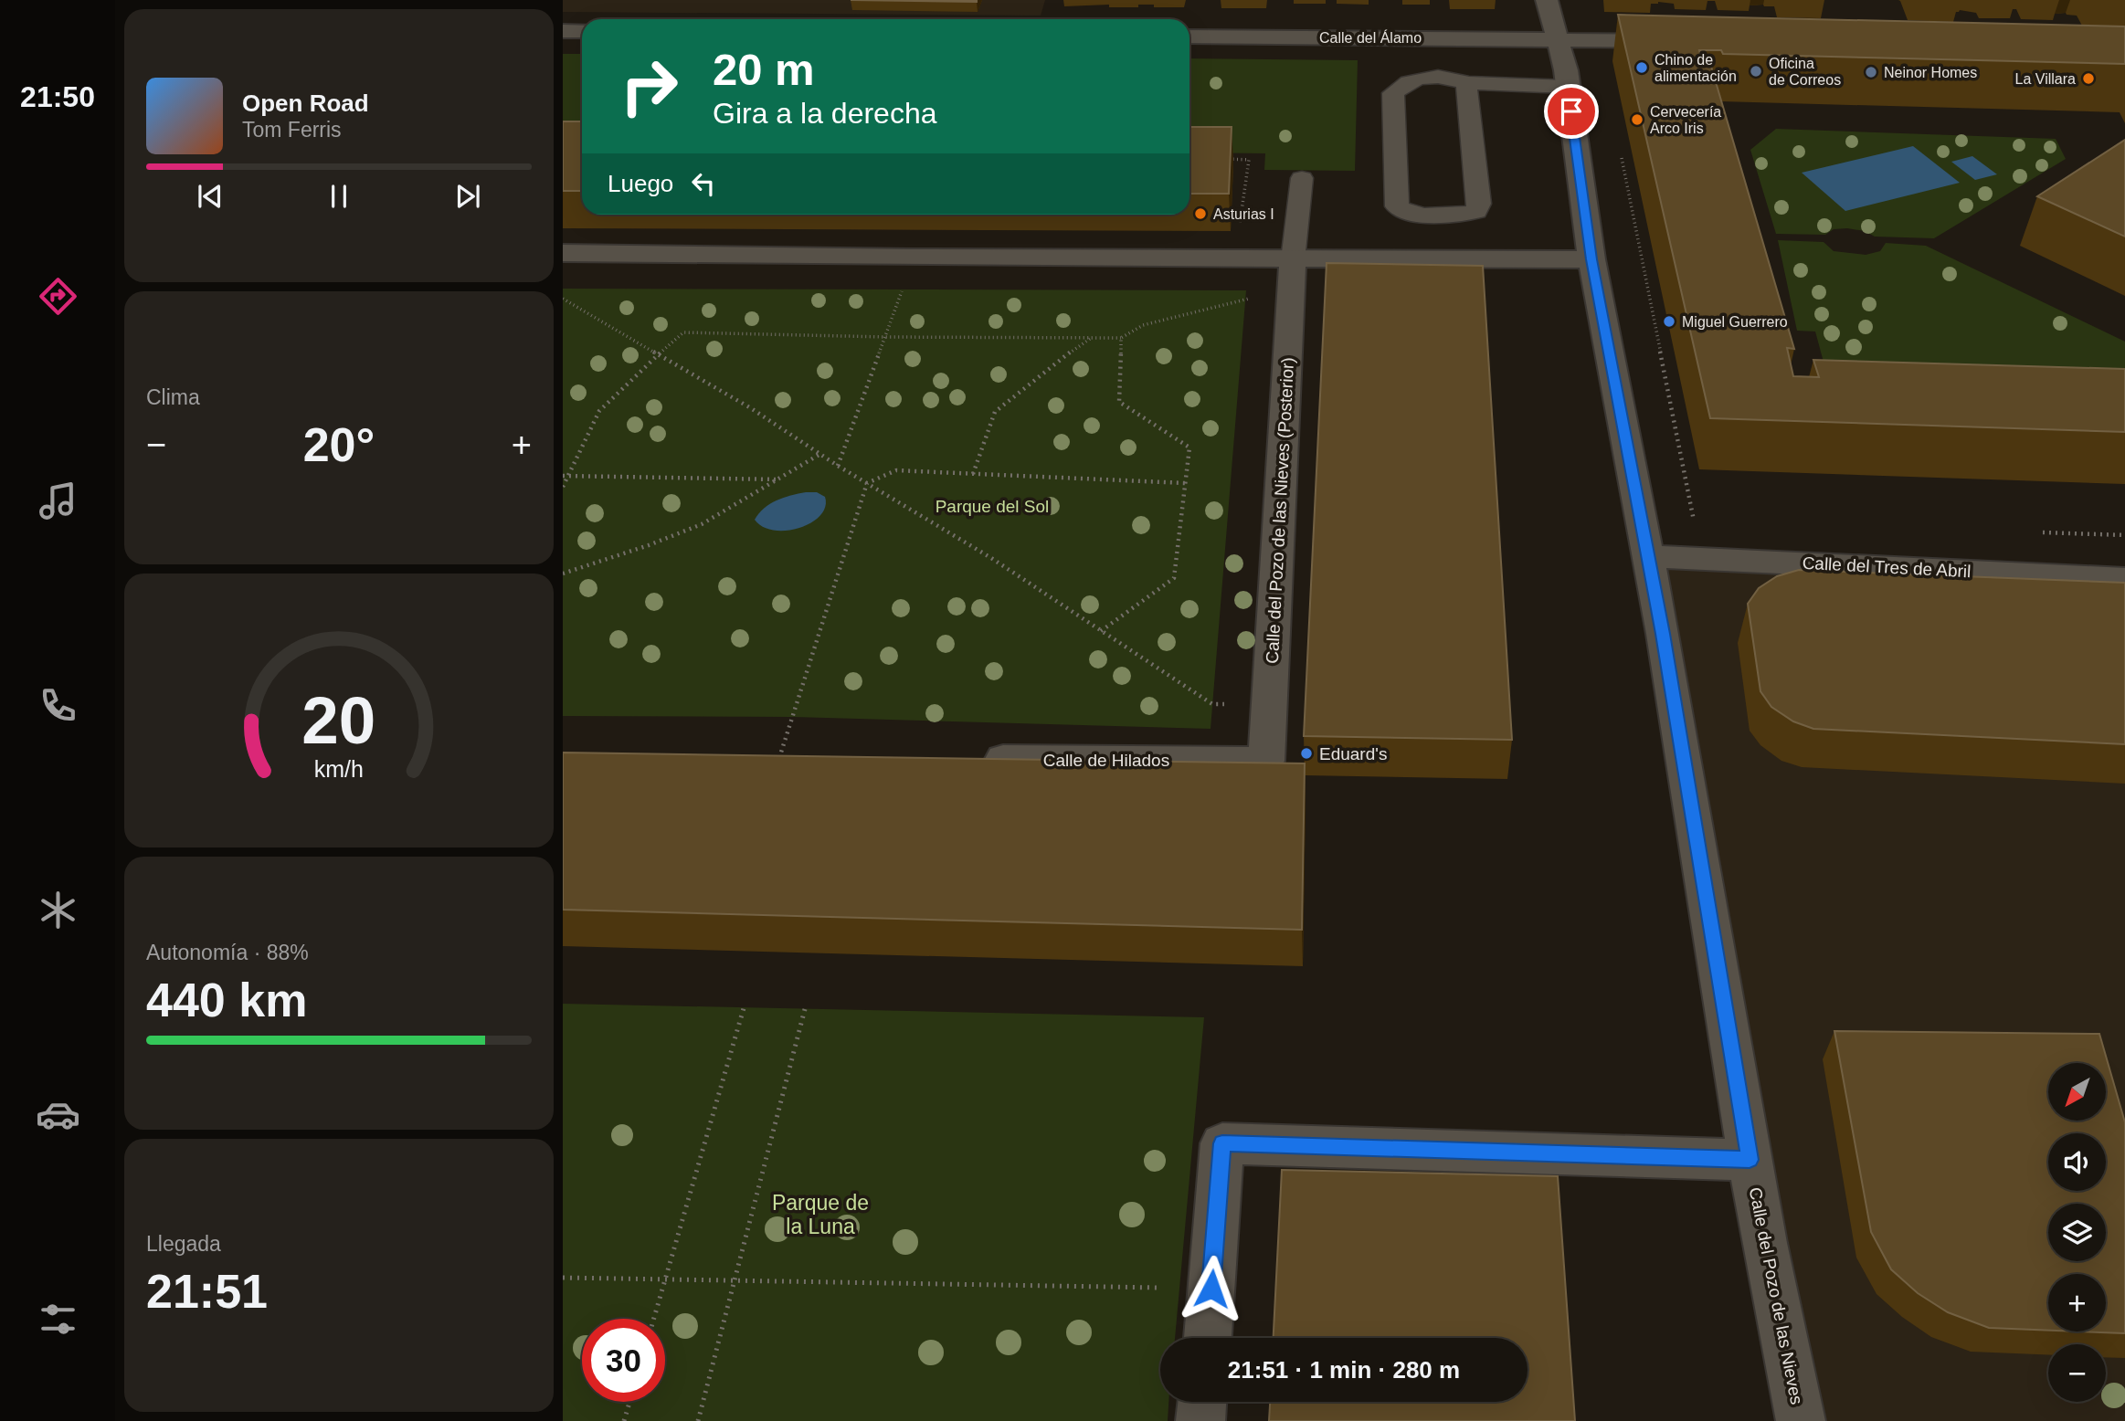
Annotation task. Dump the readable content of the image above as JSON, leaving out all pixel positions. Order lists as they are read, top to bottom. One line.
{"streets":{"street":["Calle del Álamo","Calle del Pozo de las Nieves (Posterior)","Calle del Tres de Abril","Calle de Hilados","Calle del Pozo de las Nieves"]},"crossings":[["Calle del Álamo","Calle del Pozo de las Nieves"],["Calle del Pozo de las Nieves (Posterior)","Calle de Hilados"],["Calle del Tres de Abril","Calle del Pozo de las Nieves"]],"parks":["Parque del Sol","Parque de la Luna"],"places":["Chino de alimentación","Oficina de Correos","Neinor Homes","La Villara","Cervecería Arco Iris","Asturias I","Miguel Guerrero","Eduard's"],"north":"bottom left","page":{"tabs":"21:50","turn":["20 m","Gira a la derecha"],"song":["Open Road","Tom Ferris"],"then":"Luego","tile":["Clima",["Autonomía · 88%","440 km"],["Llegada","21:51"]],"heat":["−","20°","+"],"map_buttons":["+","−"],"limit":"30","trip":"21:51 · 1 min · 280 m","gauge":["20","km/h"]}}
